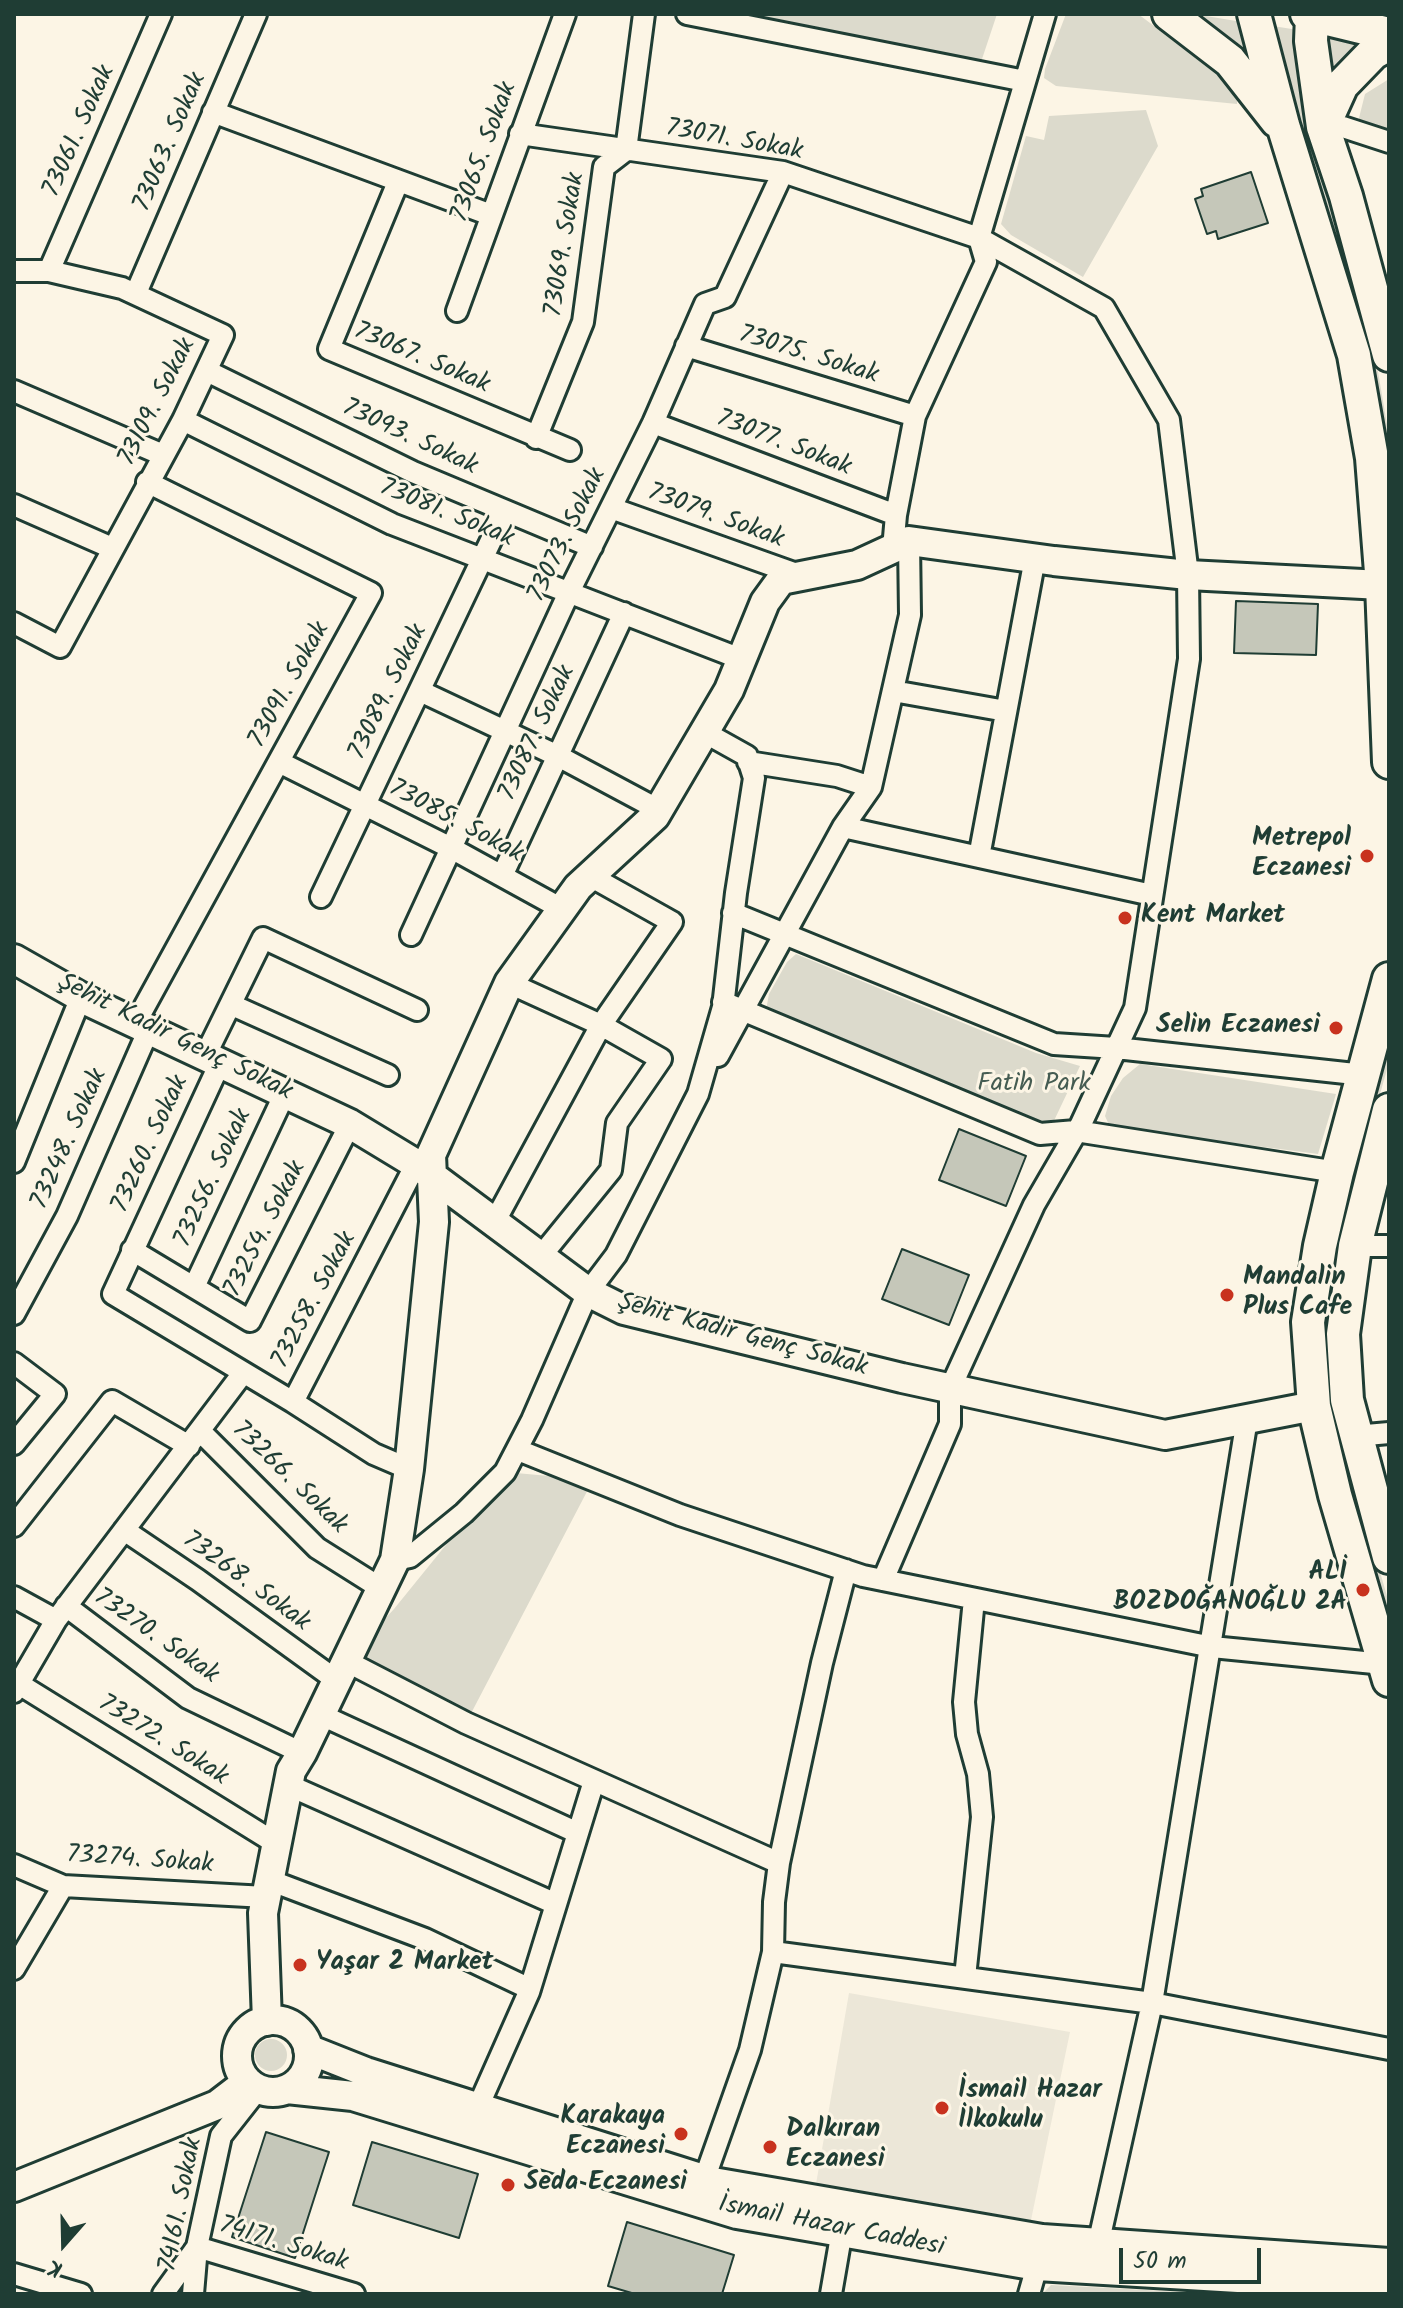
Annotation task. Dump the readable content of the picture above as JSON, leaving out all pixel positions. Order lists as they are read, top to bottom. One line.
{"streets":{"main road":["Şehit Kadir Genç Sokak","İsmail Hazar Caddesi"],"street":["73061. Sokak","73071. Sokak","73063. Sokak","73065. Sokak","73069. Sokak","73075. Sokak","73067. Sokak","73109. Sokak","73093. Sokak","73077. Sokak","73081. Sokak","73079. Sokak","73073. Sokak","73091. Sokak","73089. Sokak","73087. Sokak","73085. Sokak","73248. Sokak","73260. Sokak","73256. Sokak","73254. Sokak","73258. Sokak","73266. Sokak","73268. Sokak","73270. Sokak","73272. Sokak","73274. Sokak","74161. Sokak","74171. Sokak"]},"crossings":[["73061. Sokak","73109. Sokak"],["73071. Sokak","73065. Sokak"],["73071. Sokak","73069. Sokak"],["73071. Sokak","73073. Sokak"],["73071. Sokak","Şehit Kadir Genç Sokak"],["73063. Sokak","73109. Sokak"],["73069. Sokak","73067. Sokak"],["73075. Sokak","73073. Sokak"],["73109. Sokak","73093. Sokak"],["73109. Sokak","73081. Sokak"],["73109. Sokak","73091. Sokak"],["73093. Sokak","73073. Sokak"],["73093. Sokak","73089. Sokak"],["73077. Sokak","73073. Sokak"],["73081. Sokak","73073. Sokak"],["73081. Sokak","73089. Sokak"],["73081. Sokak","73087. Sokak"],["73079. Sokak","73073. Sokak"],["73073. Sokak","73085. Sokak"],["73091. Sokak","73085. Sokak"],["73091. Sokak","Şehit Kadir Genç Sokak"],["73091. Sokak","73248. Sokak"],["73089. Sokak","73085. Sokak"],["73087. Sokak","73085. Sokak"],["Şehit Kadir Genç Sokak","73248. Sokak"],["Şehit Kadir Genç Sokak","73260. Sokak"],["Şehit Kadir Genç Sokak","73256. Sokak"],["Şehit Kadir Genç Sokak","73254. Sokak"],["Şehit Kadir Genç Sokak","73258. Sokak"],["73260. Sokak","73254. Sokak"],["73260. Sokak","73258. Sokak"],["73256. Sokak","73254. Sokak"],["73254. Sokak","73258. Sokak"],["74161. Sokak","İsmail Hazar Caddesi"],["74161. Sokak","74171. Sokak"]],"parks":["Fatih Park"],"places":["Metrepol Eczanesi","Kent Market","Selin Eczanesi","Mandalin Plus Cafe","ALİ BOZDOĞANOĞLU 2A","Yaşar 2 Market","İsmail Hazar İlkokulu","Karakaya Eczanesi","Dalkıran Eczanesi","Seda Eczanesi"],"scale_bar":"50 m","north":"bottom"}
